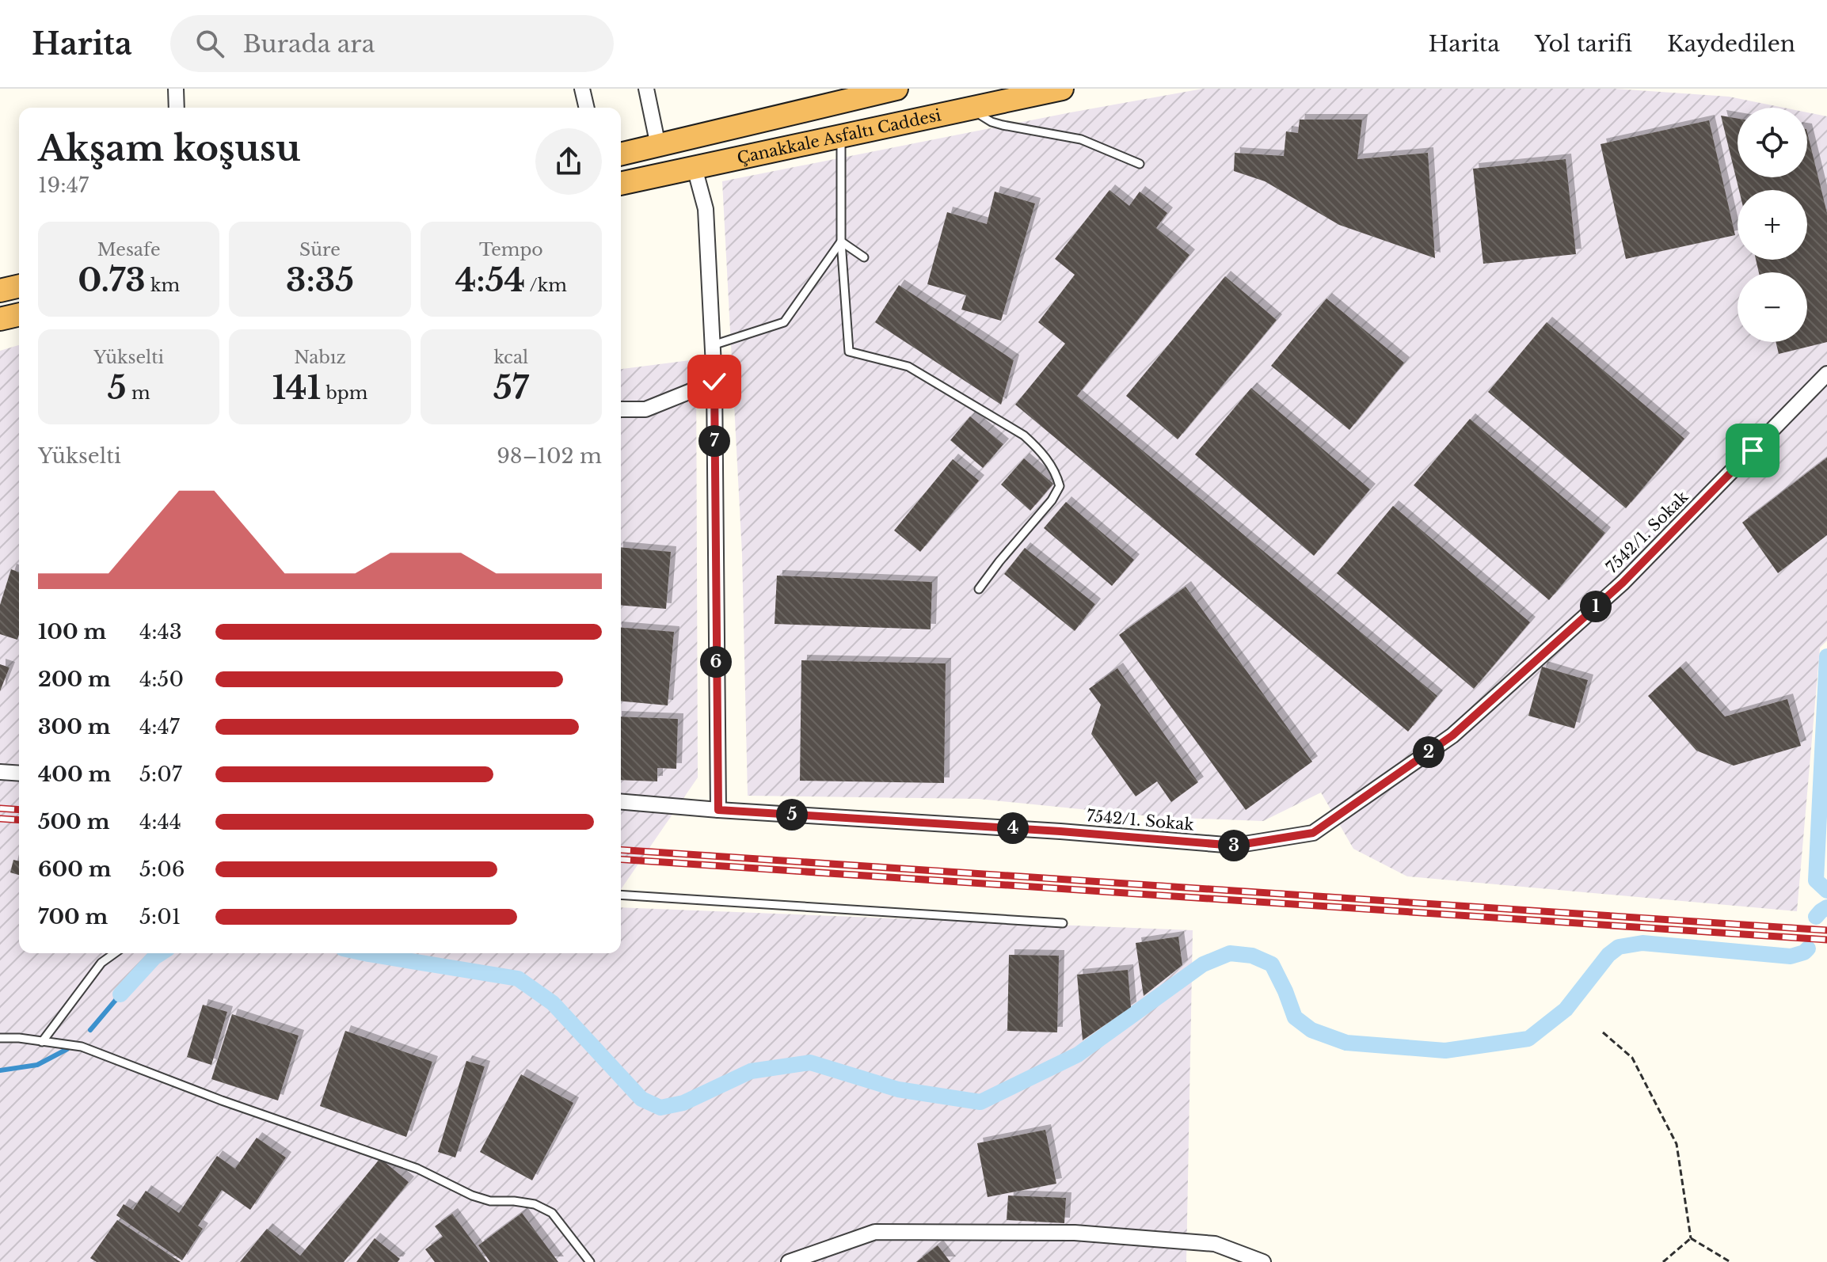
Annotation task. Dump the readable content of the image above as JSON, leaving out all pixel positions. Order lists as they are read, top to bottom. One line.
{"streets":{"highway":["Çanakkale Asfaltı Caddesi"],"street":["7542/1. Sokak"]},"page":{"header":"Harita","search":"Burada ara","nav":["Harita","Yol tarifi","Kaydedilen"],"map_buttons":["+","−"],"heading":["Akşam koşusu","19:47"],"stats":[["Mesafe","0.73 km"],["Süre","3:35"],["Tempo","4:54 /km"],["Yükselti","5 m"],["Nabız","141 bpm"],["kcal","57"]],"pins":["7","1","6","2","5","4","3"],"chart":["Yükselti","98–102 m"],"list":[{"name":"100 m","note":"4:43"},{"name":"200 m","note":"4:50"},{"name":"300 m","note":"4:47"},{"name":"400 m","note":"5:07"},{"name":"500 m","note":"4:44"},{"name":"600 m","note":"5:06"},{"name":"700 m","note":"5:01"}]}}
